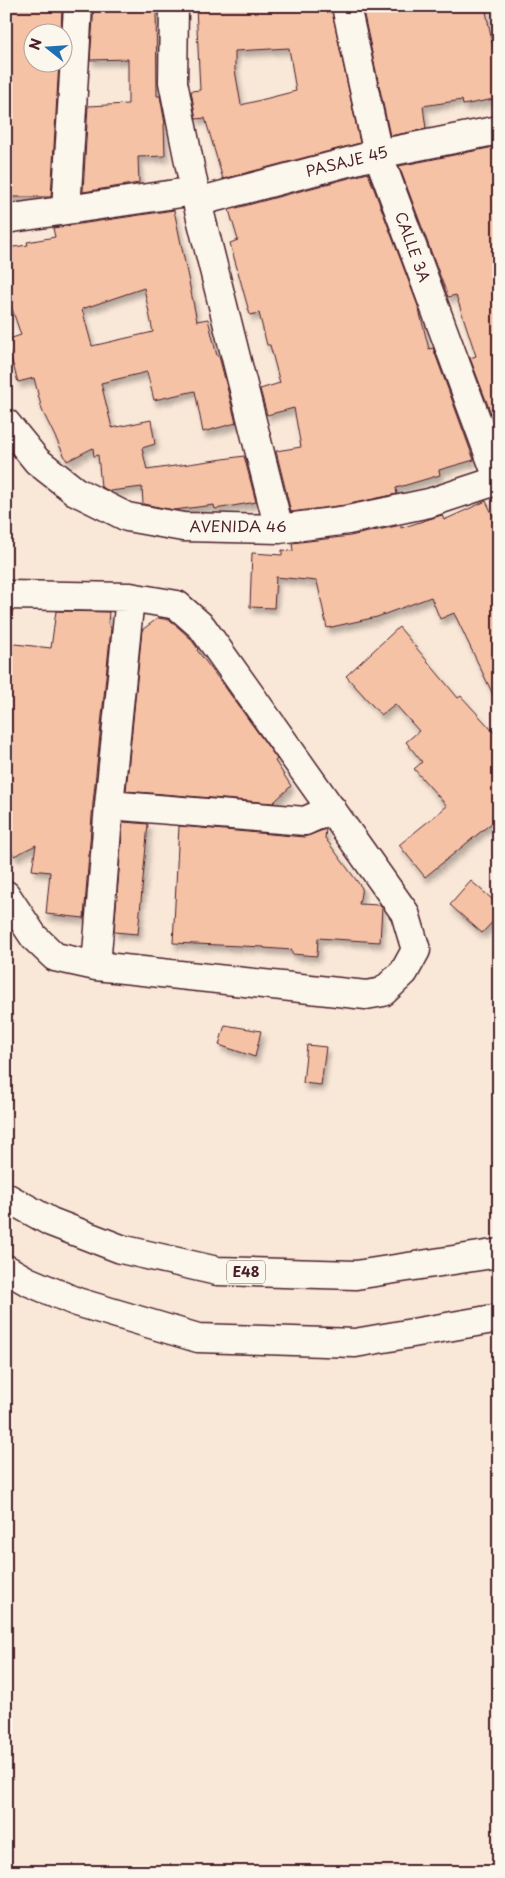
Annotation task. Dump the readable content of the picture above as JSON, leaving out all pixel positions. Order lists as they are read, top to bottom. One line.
{"streets":{"street":["PASAJE 45","CALLE 3A","AVENIDA 46","E48"]},"crossings":[["PASAJE 45","CALLE 3A"],["CALLE 3A","AVENIDA 46"]],"north":"left"}
